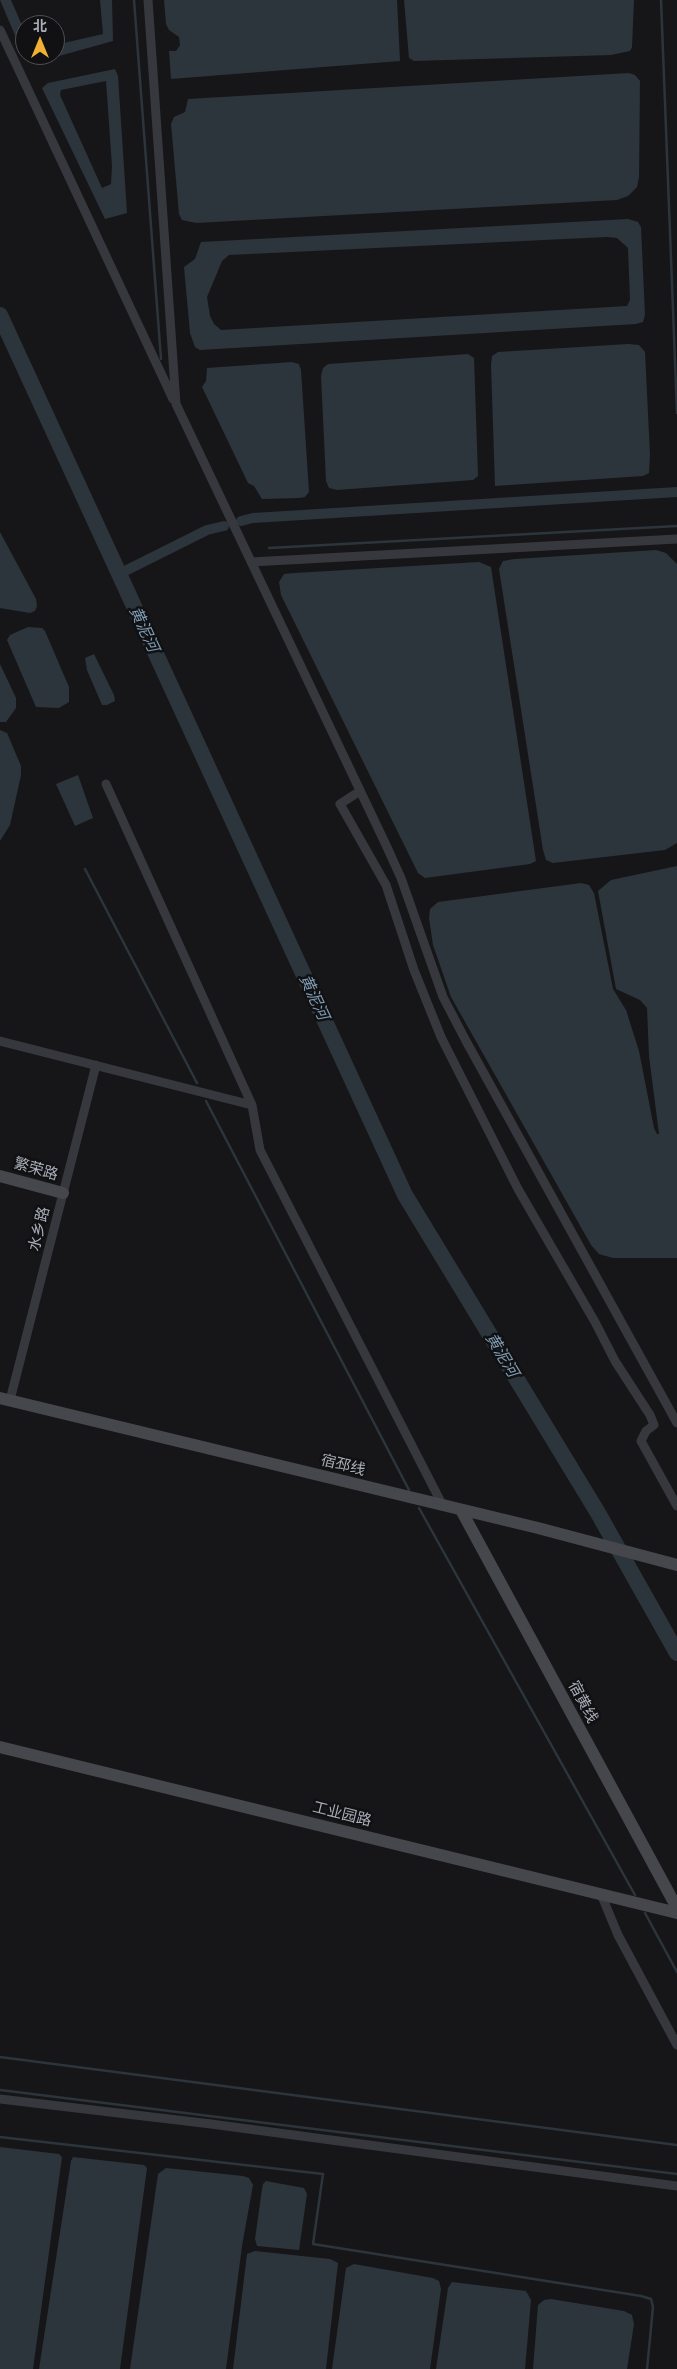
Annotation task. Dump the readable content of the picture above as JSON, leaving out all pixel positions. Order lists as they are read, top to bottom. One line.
{"streets":{"street":["繁荣路","水乡路","宿邳线","宿黄线","工业园路"]},"crossings":[["繁荣路","水乡路"],["水乡路","宿邳线"],["宿邳线","宿黄线"]],"water":["黄泥河"],"north":"top"}
